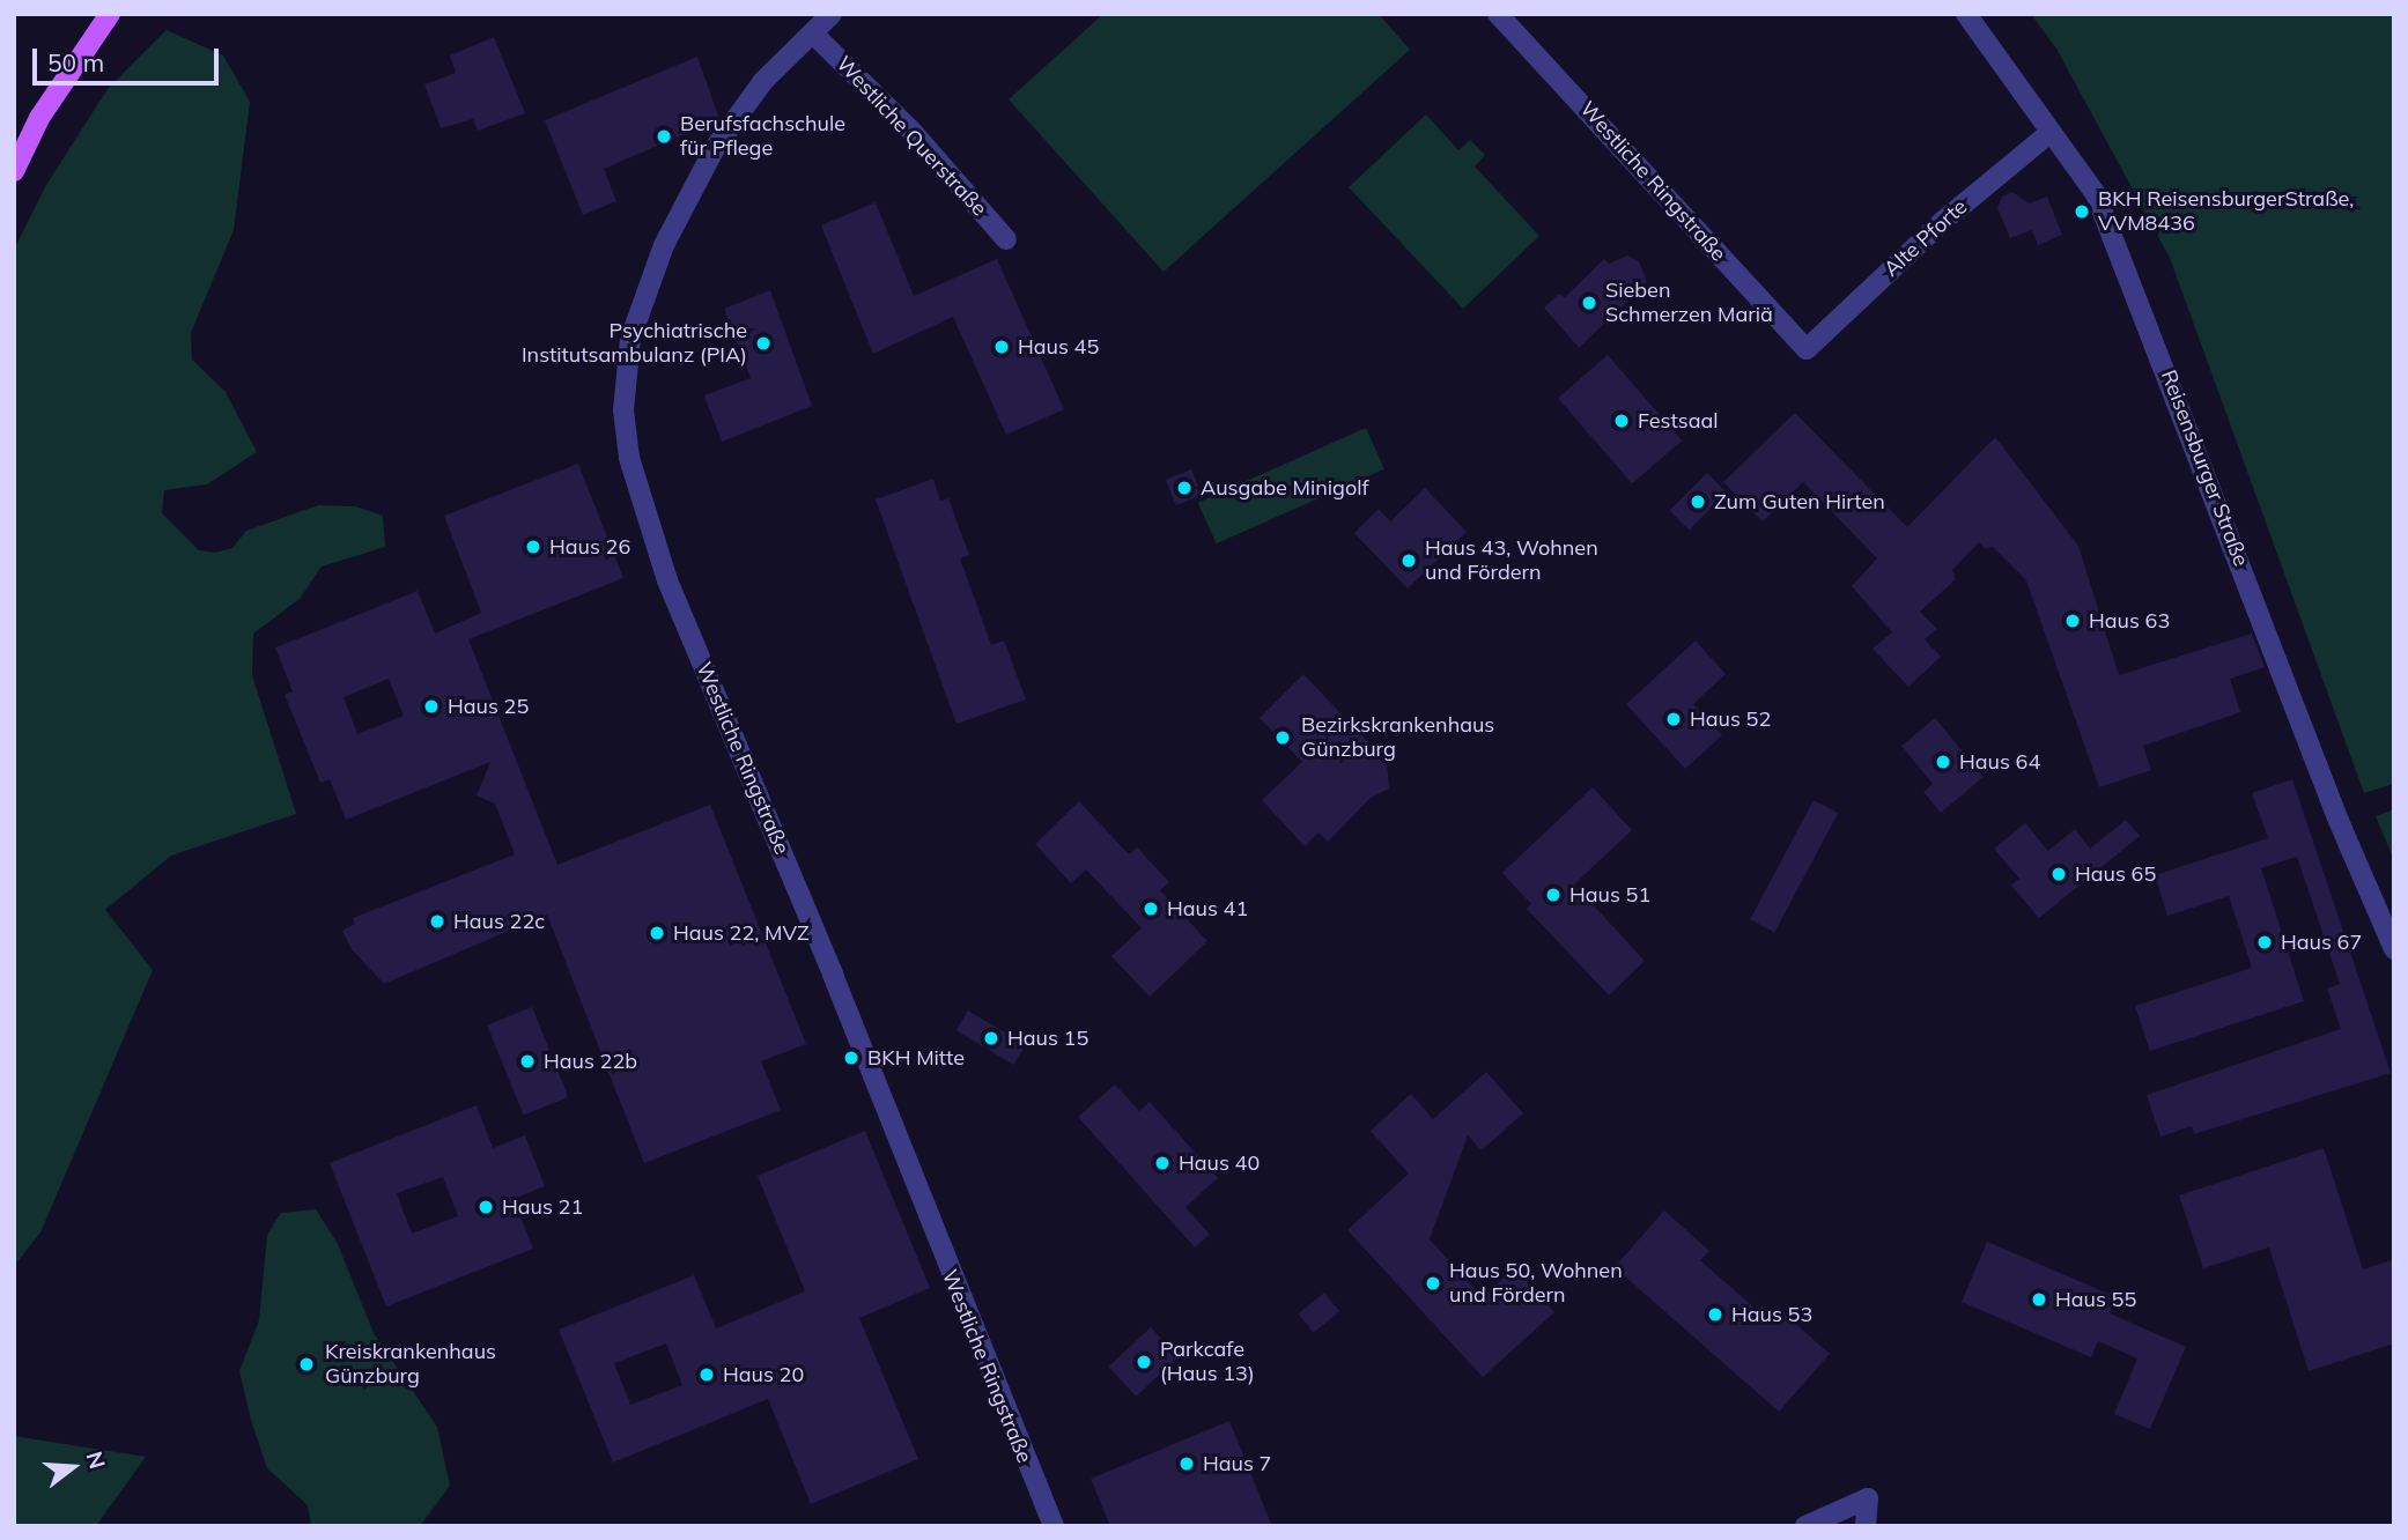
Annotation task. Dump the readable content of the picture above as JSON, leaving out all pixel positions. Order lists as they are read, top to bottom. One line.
{"streets":{"street":["Westliche Querstraße","Westliche Ringstraße","Alte Pforte","Reisensburger Straße"]},"crossings":[["Westliche Querstraße","Westliche Ringstraße"],["Westliche Ringstraße","Alte Pforte"],["Alte Pforte","Reisensburger Straße"]],"places":["Berufsfachschule für Pflege","BKH ReisensburgerStraße, VVM8436","Sieben Schmerzen Mariä","Psychiatrische Institutsambulanz (PIA)","Haus 45","Festsaal","Ausgabe Minigolf","Zum Guten Hirten","Haus 26","Haus 43, Wohnen und Fördern","Haus 63","Haus 25","Haus 52","Bezirkskrankenhaus Günzburg","Haus 64","Haus 65","Haus 51","Haus 41","Haus 22c","Haus 22, MVZ","Haus 67","Haus 15","BKH Mitte","Haus 22b","Haus 40","Haus 21","Haus 50, Wohnen und Fördern","Haus 55","Haus 53","Parkcafe (Haus 13)","Kreiskrankenhaus Günzburg","Haus 20","Haus 7"],"scale_bar":"50 m","north":"right"}
